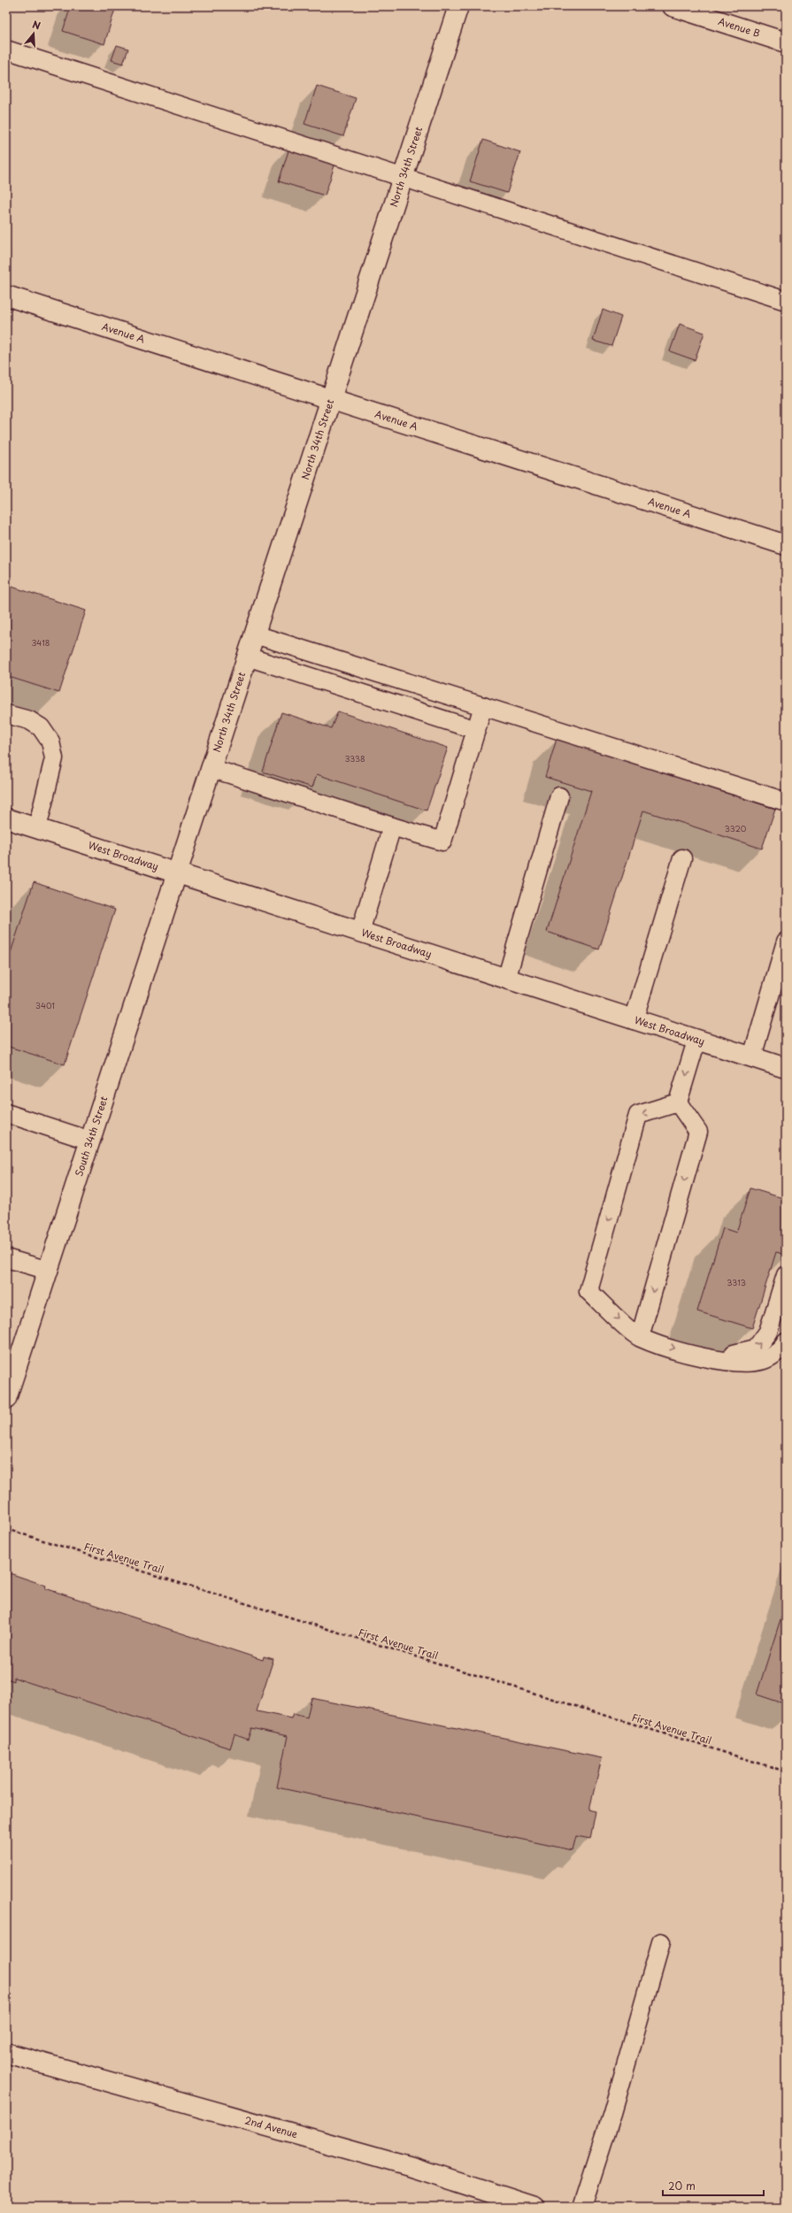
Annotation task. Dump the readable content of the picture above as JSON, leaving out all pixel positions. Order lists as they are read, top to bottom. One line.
{"streets":{"street":["Avenue B","North 34th Street","Avenue A","West Broadway","South 34th Street","2nd Avenue"],"path":["First Avenue Trail"]},"crossings":[["North 34th Street","Avenue A"],["North 34th Street","West Broadway"],["North 34th Street","South 34th Street"],["West Broadway","South 34th Street"]],"house_numbers":["3418","3338","3320","3401","3313"],"scale_bar":"20 m","north":"top"}
